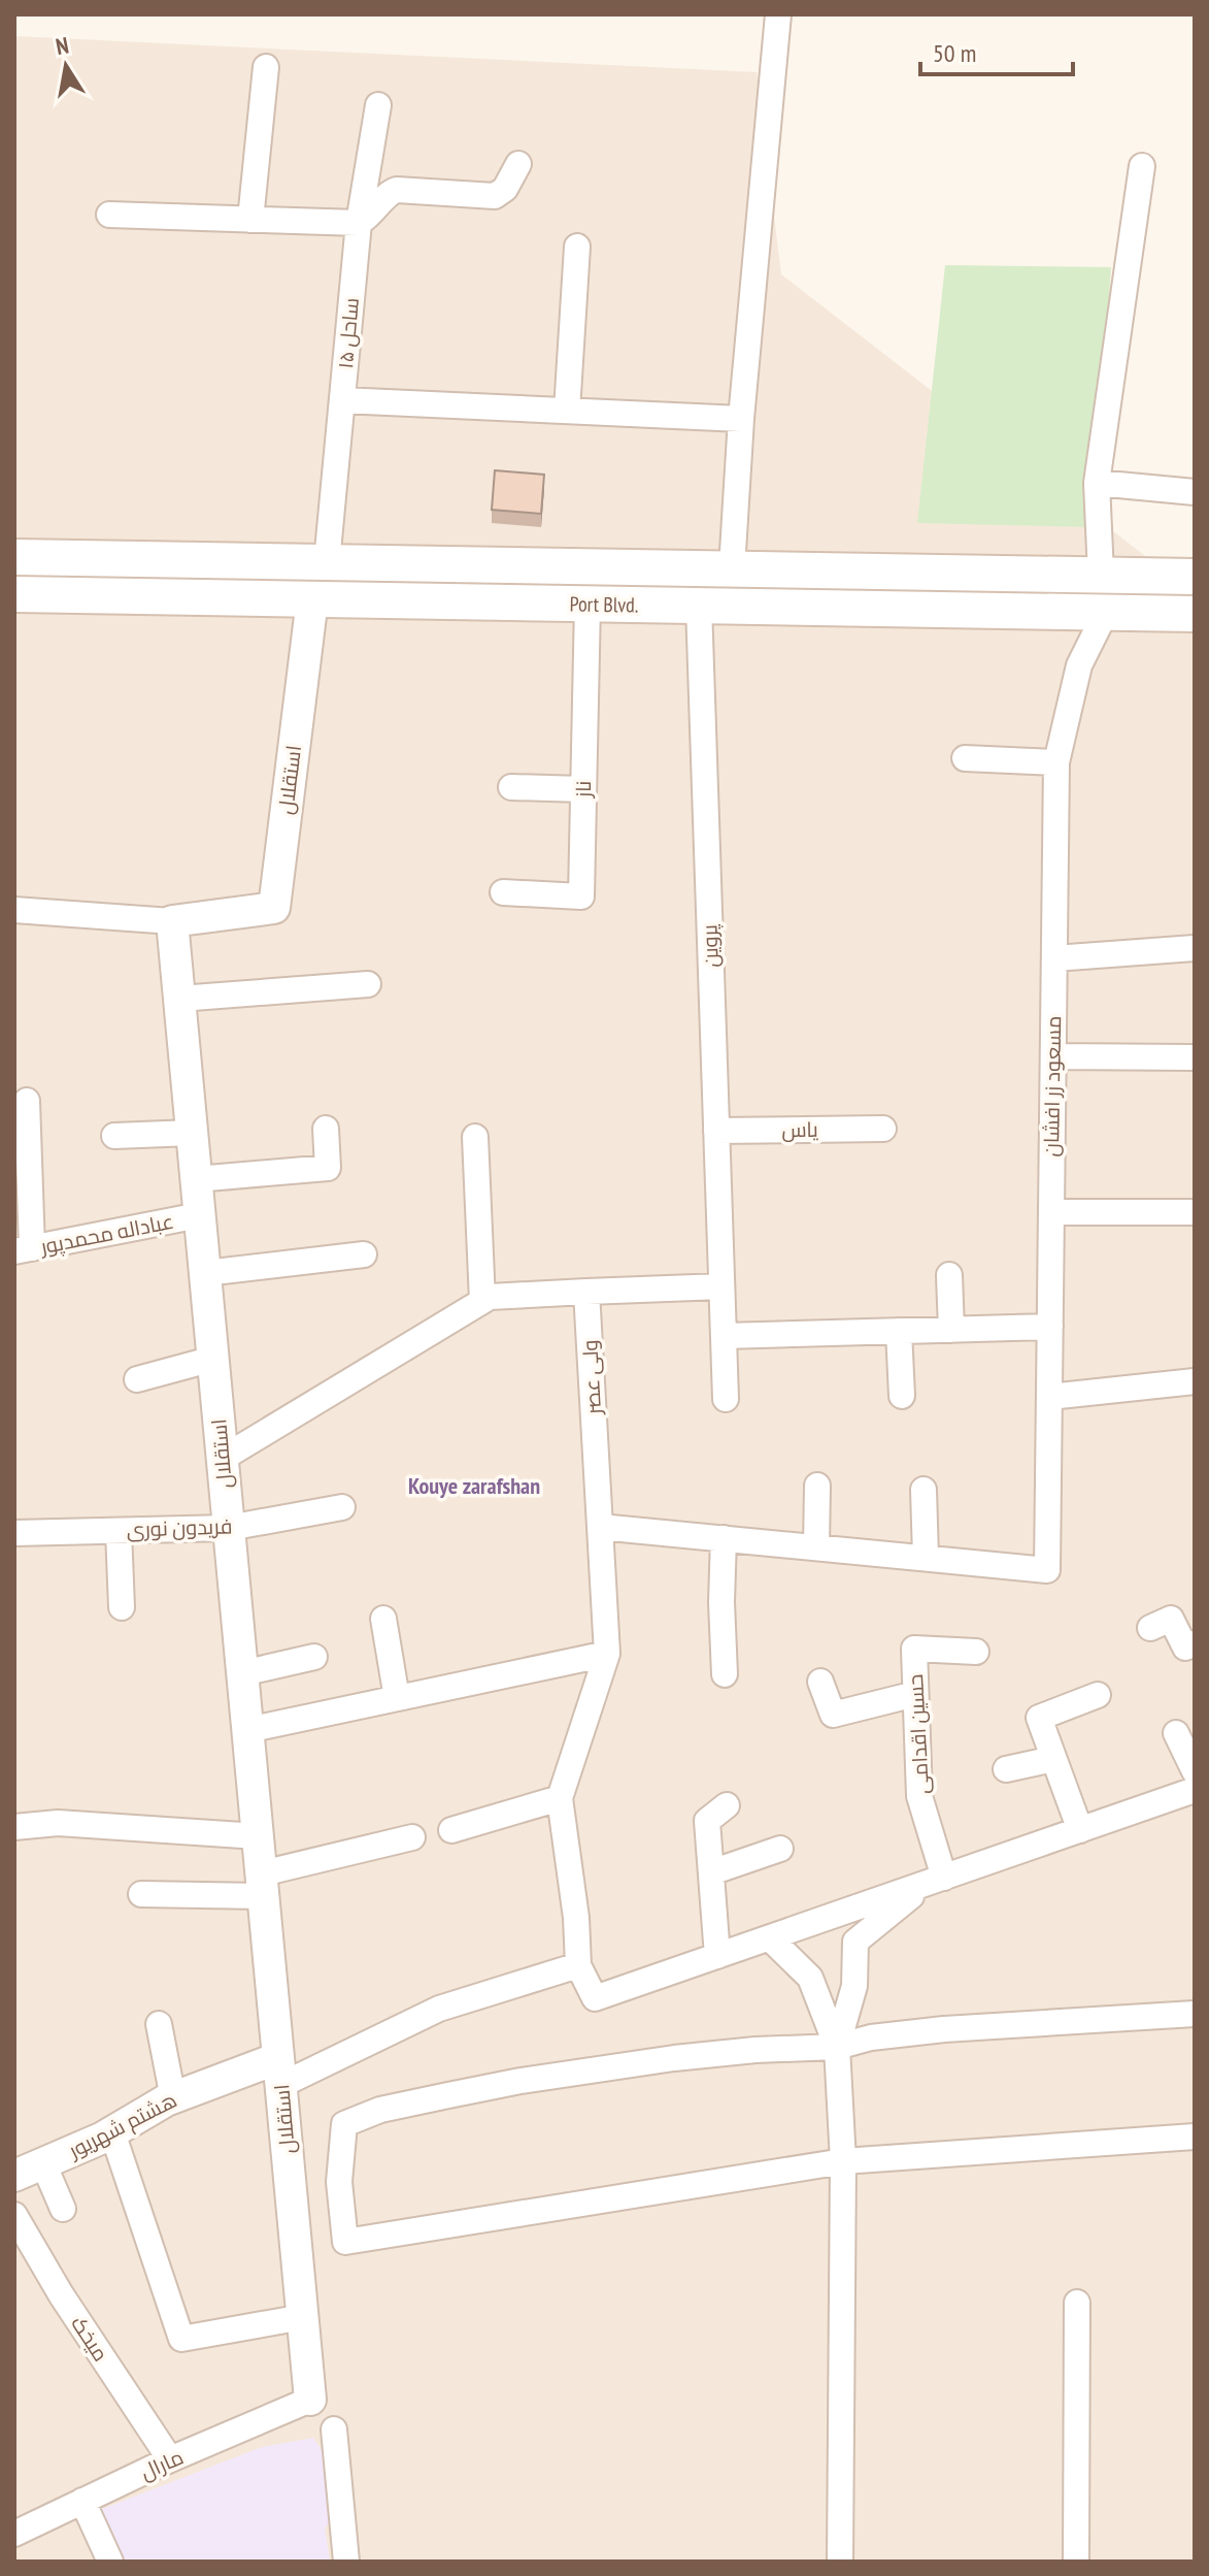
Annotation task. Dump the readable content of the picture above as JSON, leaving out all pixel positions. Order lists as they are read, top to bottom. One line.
{"streets":{"main road":["Port Blvd."],"street":["ساحل ۱۵","استقلال","ناز","پروین","مسعود زر افشان","یاس","عباداله محمدپور","ولی عصر","فریدون نوری","حسین اقدامی","هشتم شهریور","میخک","مارال"]},"crossings":[["ساحل ۱۵","Port Blvd."],["Port Blvd.","استقلال"],["Port Blvd.","ناز"],["Port Blvd.","پروین"],["Port Blvd.","مسعود زر افشان"],["استقلال","عباداله محمدپور"],["استقلال","فریدون نوری"],["استقلال","هشتم شهریور"],["استقلال","مارال"],["پروین","یاس"],["میخک","مارال"]],"districts":["Kouye zarafshan"],"scale_bar":"50 m","north":"top"}
